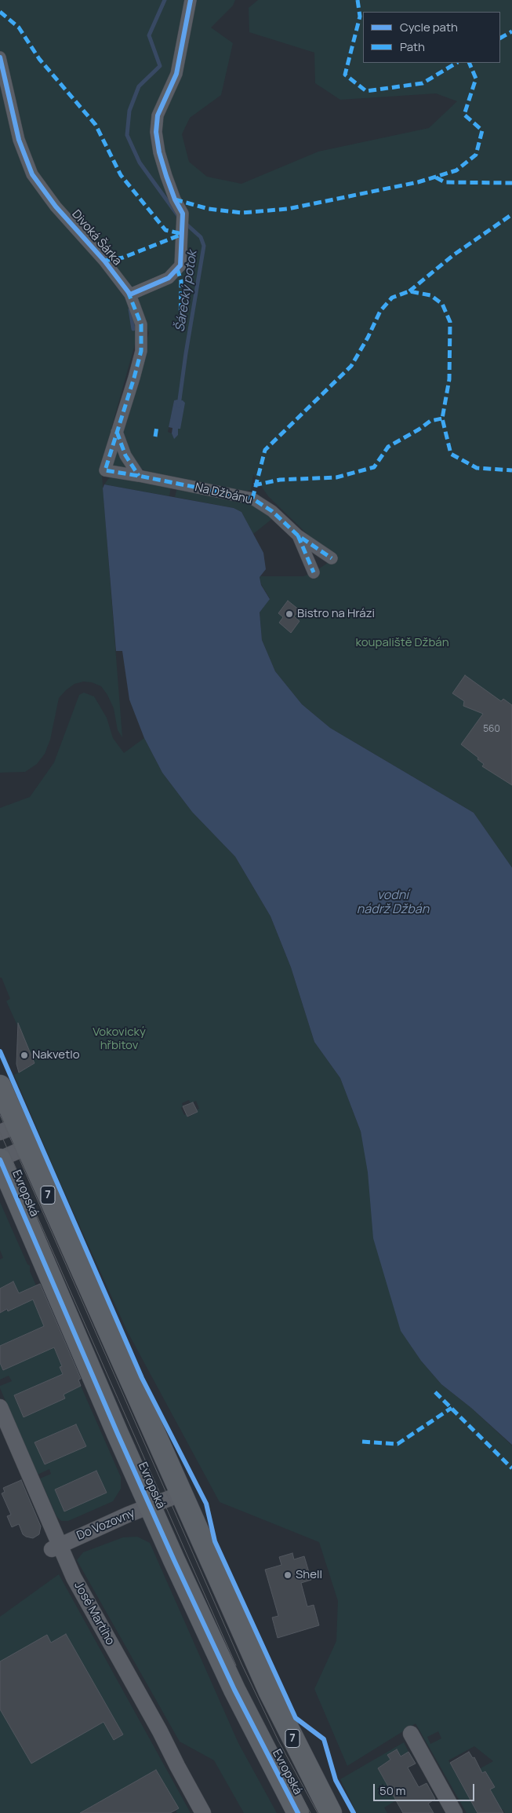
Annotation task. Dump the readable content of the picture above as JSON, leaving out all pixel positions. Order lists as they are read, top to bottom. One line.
{"streets":{"main road":["Evropská","7"],"street":["Divoká Šárka","Na Džbánu","Do Vozovny","José Martího"]},"crossings":[["Divoká Šárka","Na Džbánu"],["Evropská","Do Vozovny"],["Do Vozovny","José Martího"]],"water":["Šárecký potok","vodní nádrž Džbán"],"parks":["koupaliště Džbán","Vokovický hřbitov"],"places":["Bistro na Hrázi","Nakvetlo","Shell"],"house_numbers":["560"],"legend":["Cycle path","Path"],"scale_bar":"50 m"}
